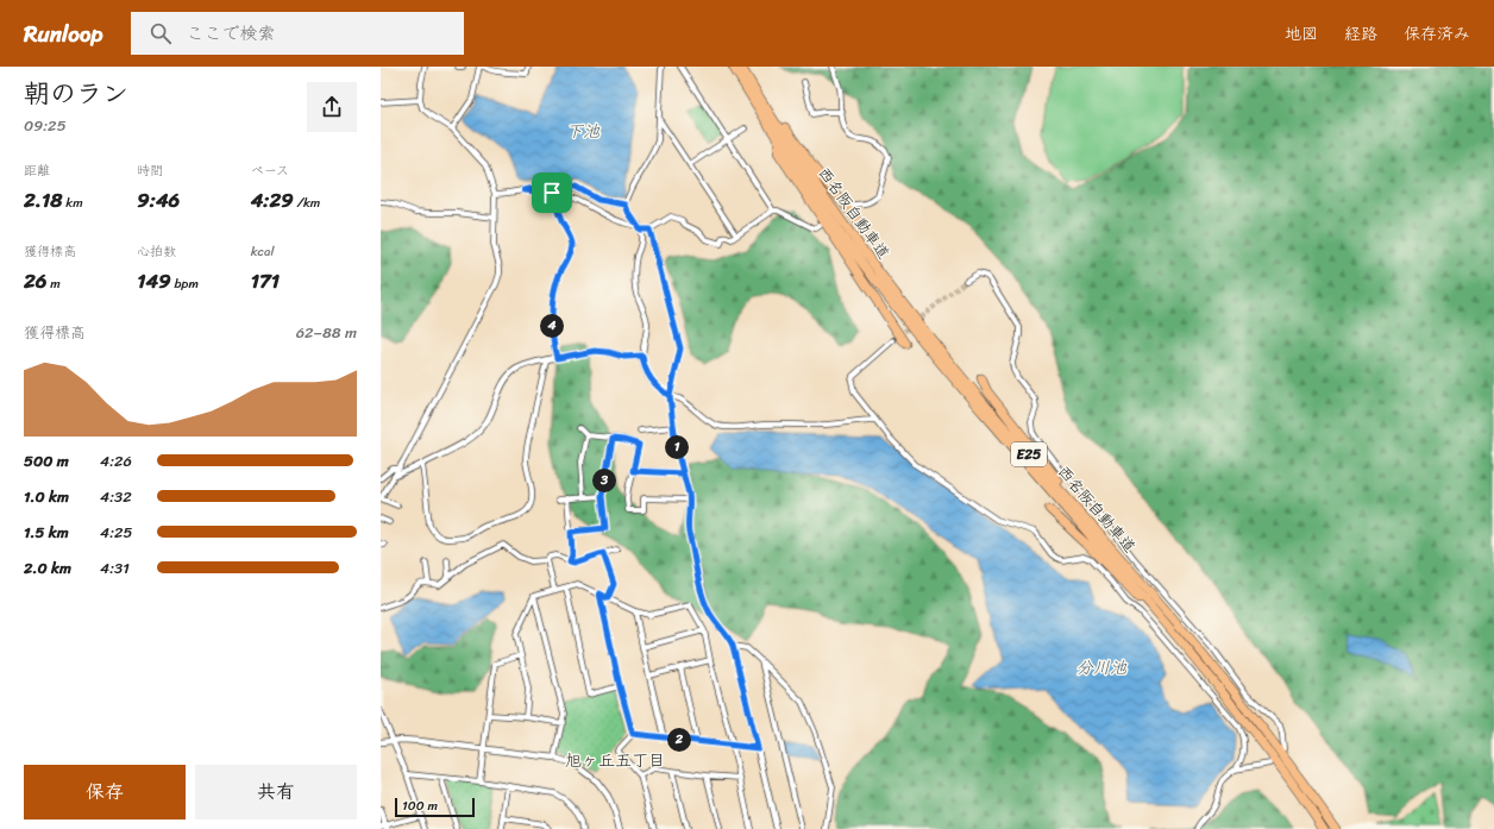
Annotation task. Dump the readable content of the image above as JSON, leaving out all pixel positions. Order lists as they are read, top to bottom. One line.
{"streets":{"highway":["西名阪自動車道","E25"]},"districts":["旭ヶ丘五丁目"],"water":["下池","分川池"],"scale_bar":"100 m","page":{"header":"Runloop","search":"ここで検索","nav":["地図","経路","保存済み"],"heading":["朝のラン","09:25"],"stats":[["距離","2.18 km"],["時間","9:46"],["ペース","4:29 /km"],["獲得標高","26 m"],["心拍数","149 bpm"],["kcal","171"]],"chart":["獲得標高","62–88 m"],"pins":["4","1","3","2"],"list":[{"name":"500 m","note":"4:26"},{"name":"1.0 km","note":"4:32"},{"name":"1.5 km","note":"4:25"},{"name":"2.0 km","note":"4:31"}],"buttons":["保存","共有"],"scale":"100 m"}}
